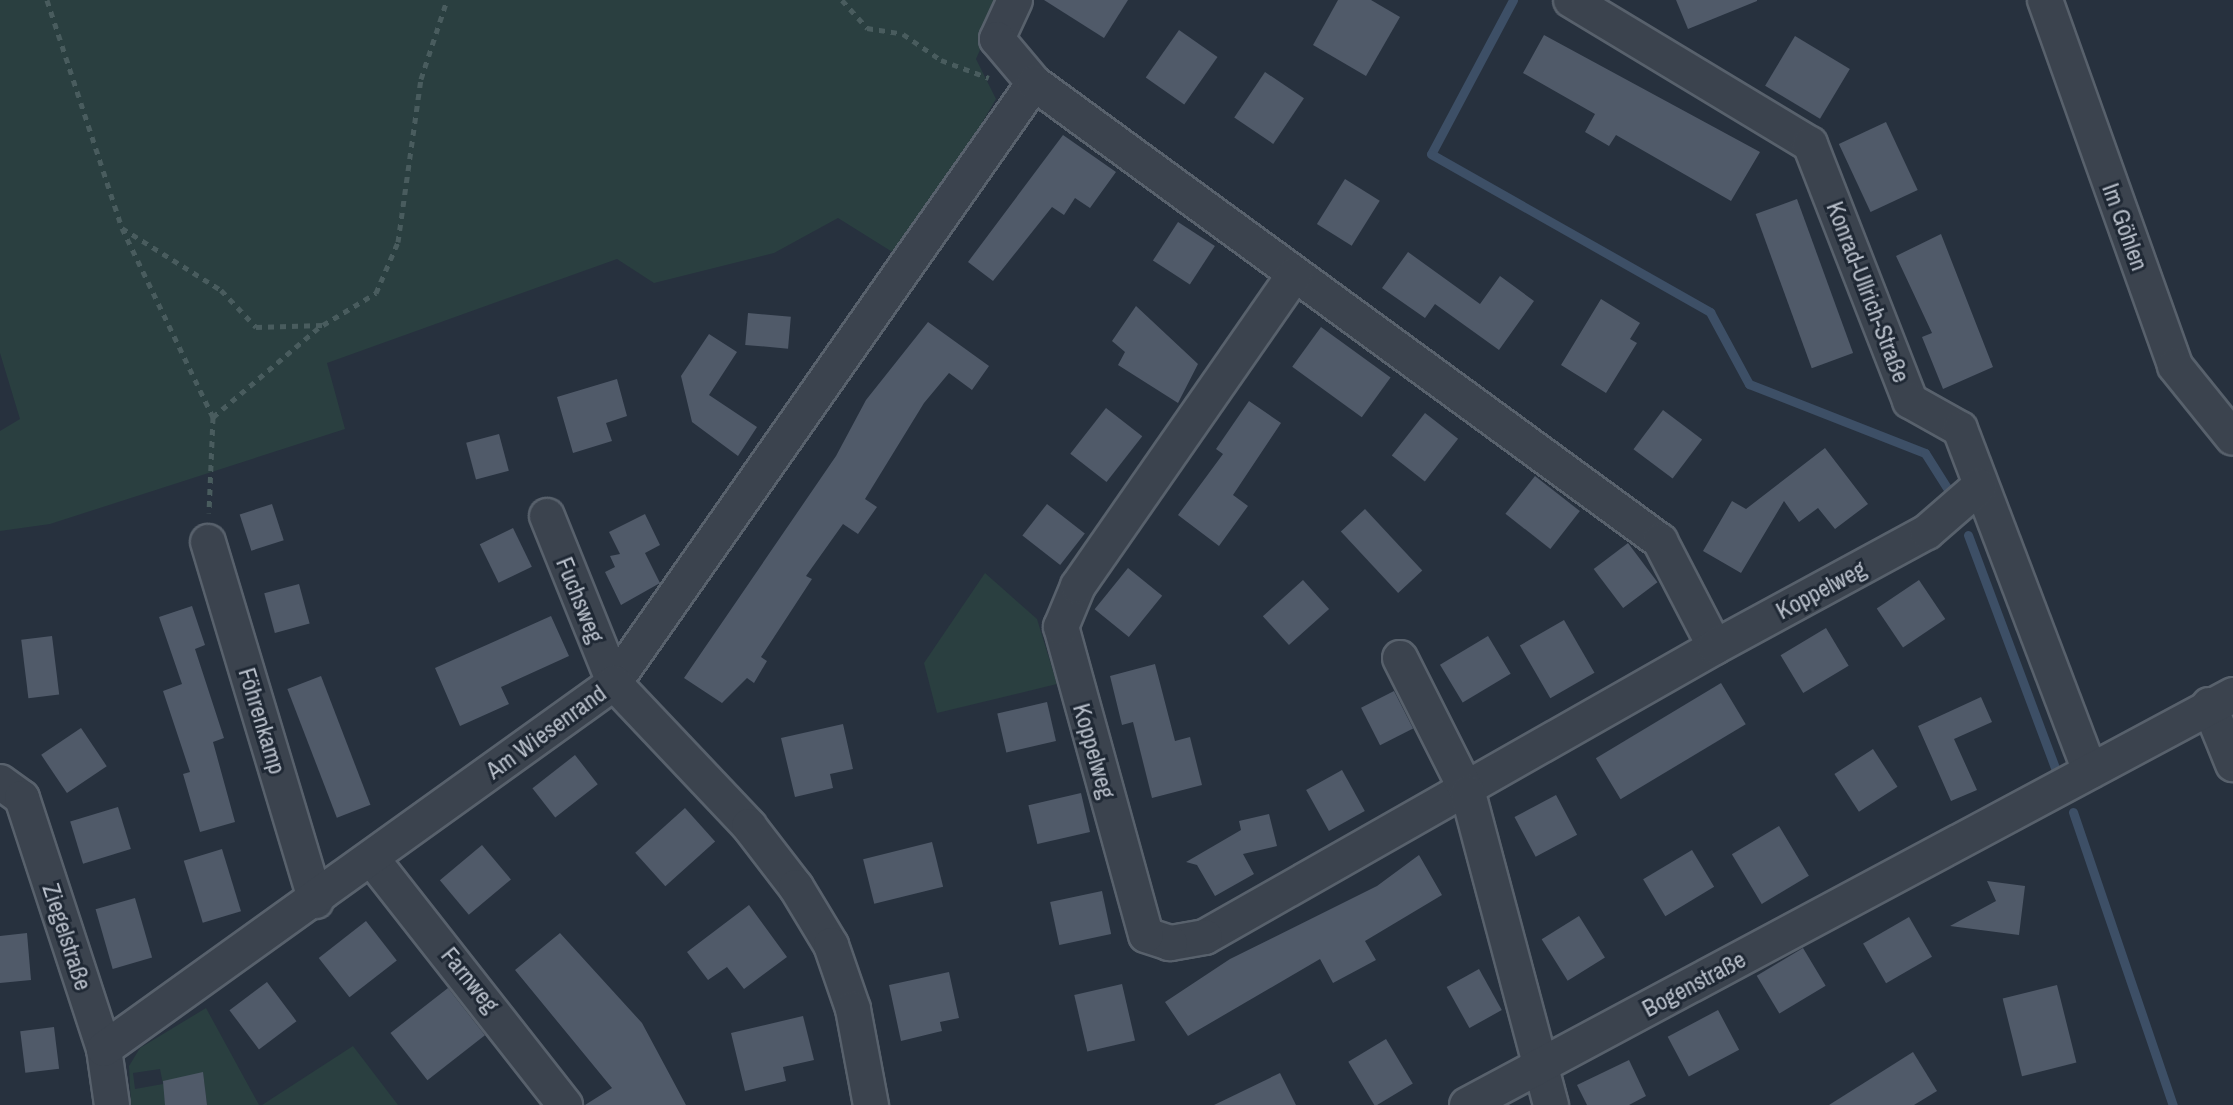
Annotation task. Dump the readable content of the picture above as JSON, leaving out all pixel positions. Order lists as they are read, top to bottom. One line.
{"streets":{"street":["Im Göhlen","Konrad-Ullrich-Straße","Koppelweg","Fuchsweg","Föhrenkamp","Am Wiesenrand","Ziegelstraße","Farnweg","Bogenstraße"]},"crossings":[["Konrad-Ullrich-Straße","Koppelweg"],["Konrad-Ullrich-Straße","Bogenstraße"],["Fuchsweg","Am Wiesenrand"],["Föhrenkamp","Am Wiesenrand"],["Am Wiesenrand","Ziegelstraße"],["Am Wiesenrand","Farnweg"]]}
